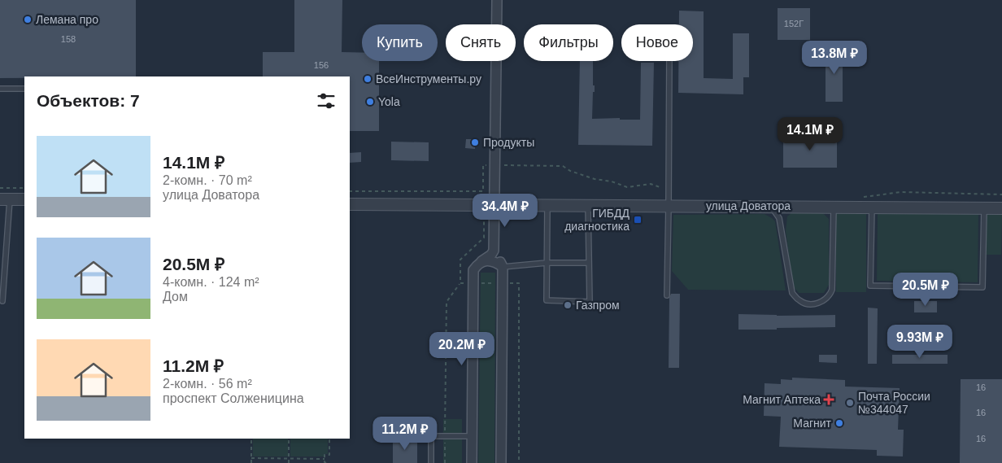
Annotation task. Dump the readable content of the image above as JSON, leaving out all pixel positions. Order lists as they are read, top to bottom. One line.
{"streets":{"street":["улица Доватора"]},"places":{"other":["Лемана про","ВсеИнструменты.ру","Yola","Продукты","Газпром","Почта России №344047","Магнит"],"transit":["ГИБДД диагностика"],"health":["Магнит Аптека"]},"house_numbers":["152Г","158","156","16","16","16"],"page":{"chip":["Купить","Снять","Фильтры","Новое"],"price":["13.8M ₽","14.1M ₽","34.4M ₽","20.5M ₽","9.93M ₽","20.2M ₽","11.2M ₽"],"heading":"Объектов: 7","list":[{"name":"14.1M ₽","note":"2-комн. · 70 m² · улица Доватора"},{"name":"20.5M ₽","note":"4-комн. · 124 m² · Дом"},{"name":"11.2M ₽","note":"2-комн. · 56 m² · проспект Солженицина"}]}}
